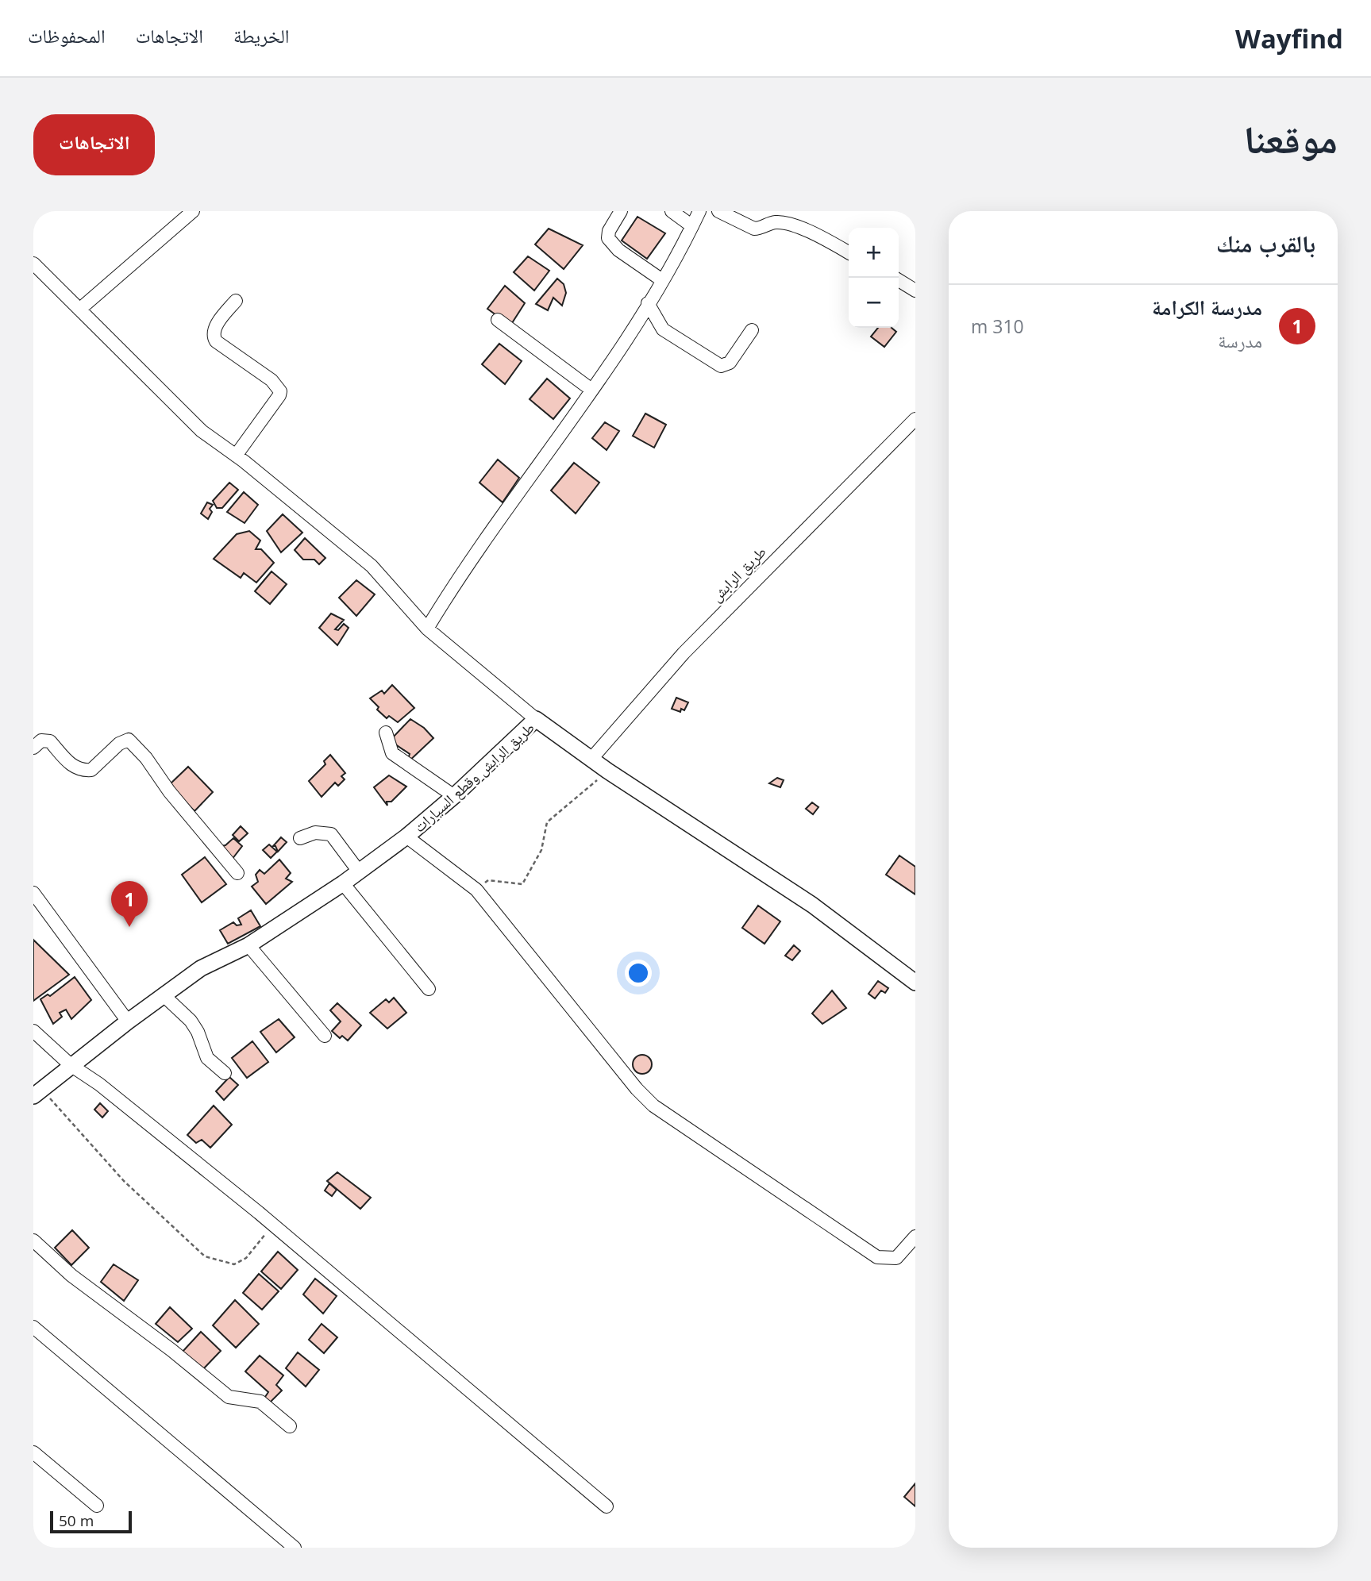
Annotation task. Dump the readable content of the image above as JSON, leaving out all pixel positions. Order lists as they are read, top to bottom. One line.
{"streets":{"main road":["طريق الرابش وقطع السيارات"],"street":["طريق الرابش"]},"crossings":[["طريق الرابش","طريق الرابش وقطع السيارات"]],"scale_bar":"50 m","page":{"header":"Wayfind","nav":["الخريطة","الاتجاهات","المحفوظات"],"title":"موقعنا","buttons":"الاتجاهات","heading":"بالقرب منك","map_buttons":["+","−"],"list":[{"mark":"1","name":"مدرسة الكرامة","note":"مدرسة","value":"310 m"}],"pins":"1","scale":"50 m"}}
